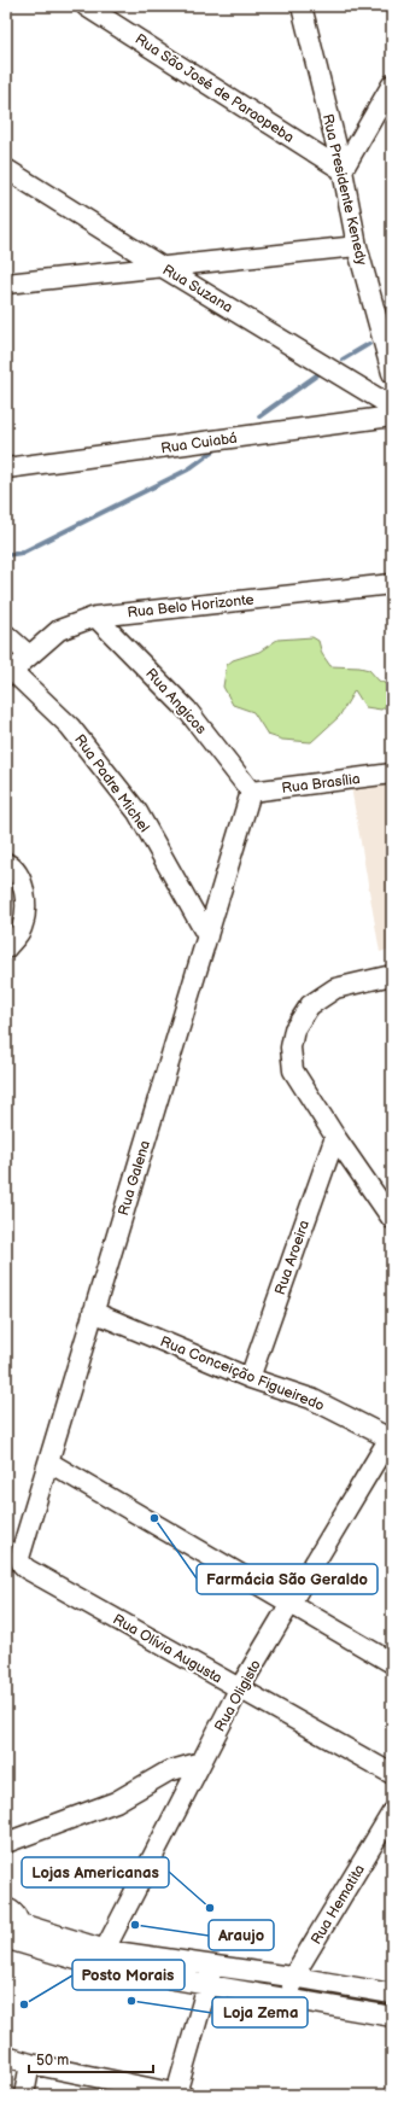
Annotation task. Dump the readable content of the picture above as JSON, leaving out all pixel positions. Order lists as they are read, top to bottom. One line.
{"streets":{"street":["Rua São José de Paraopeba","Rua Presidente Kenedy","Rua Suzana","Rua Cuiabá","Rua Belo Horizonte","Rua Angicos","Rua Padre Michel","Rua Brasília","Rua Galena","Rua Aroeira","Rua Conceição Figueiredo","Rua Olívia Augusta","Rua Oligisto","Rua Hematita"]},"crossings":[["Rua São José de Paraopeba","Rua Presidente Kenedy"],["Rua Belo Horizonte","Rua Angicos"],["Rua Belo Horizonte","Rua Padre Michel"],["Rua Angicos","Rua Brasília"],["Rua Angicos","Rua Galena"],["Rua Padre Michel","Rua Galena"],["Rua Brasília","Rua Galena"],["Rua Galena","Rua Conceição Figueiredo"],["Rua Galena","Rua Olívia Augusta"],["Rua Aroeira","Rua Conceição Figueiredo"],["Rua Conceição Figueiredo","Rua Oligisto"],["Rua Olívia Augusta","Rua Oligisto"]],"places":["Farmácia São Geraldo","Lojas Americanas","Araujo","Loja Zema","Posto Morais"],"scale_bar":"50 m"}
